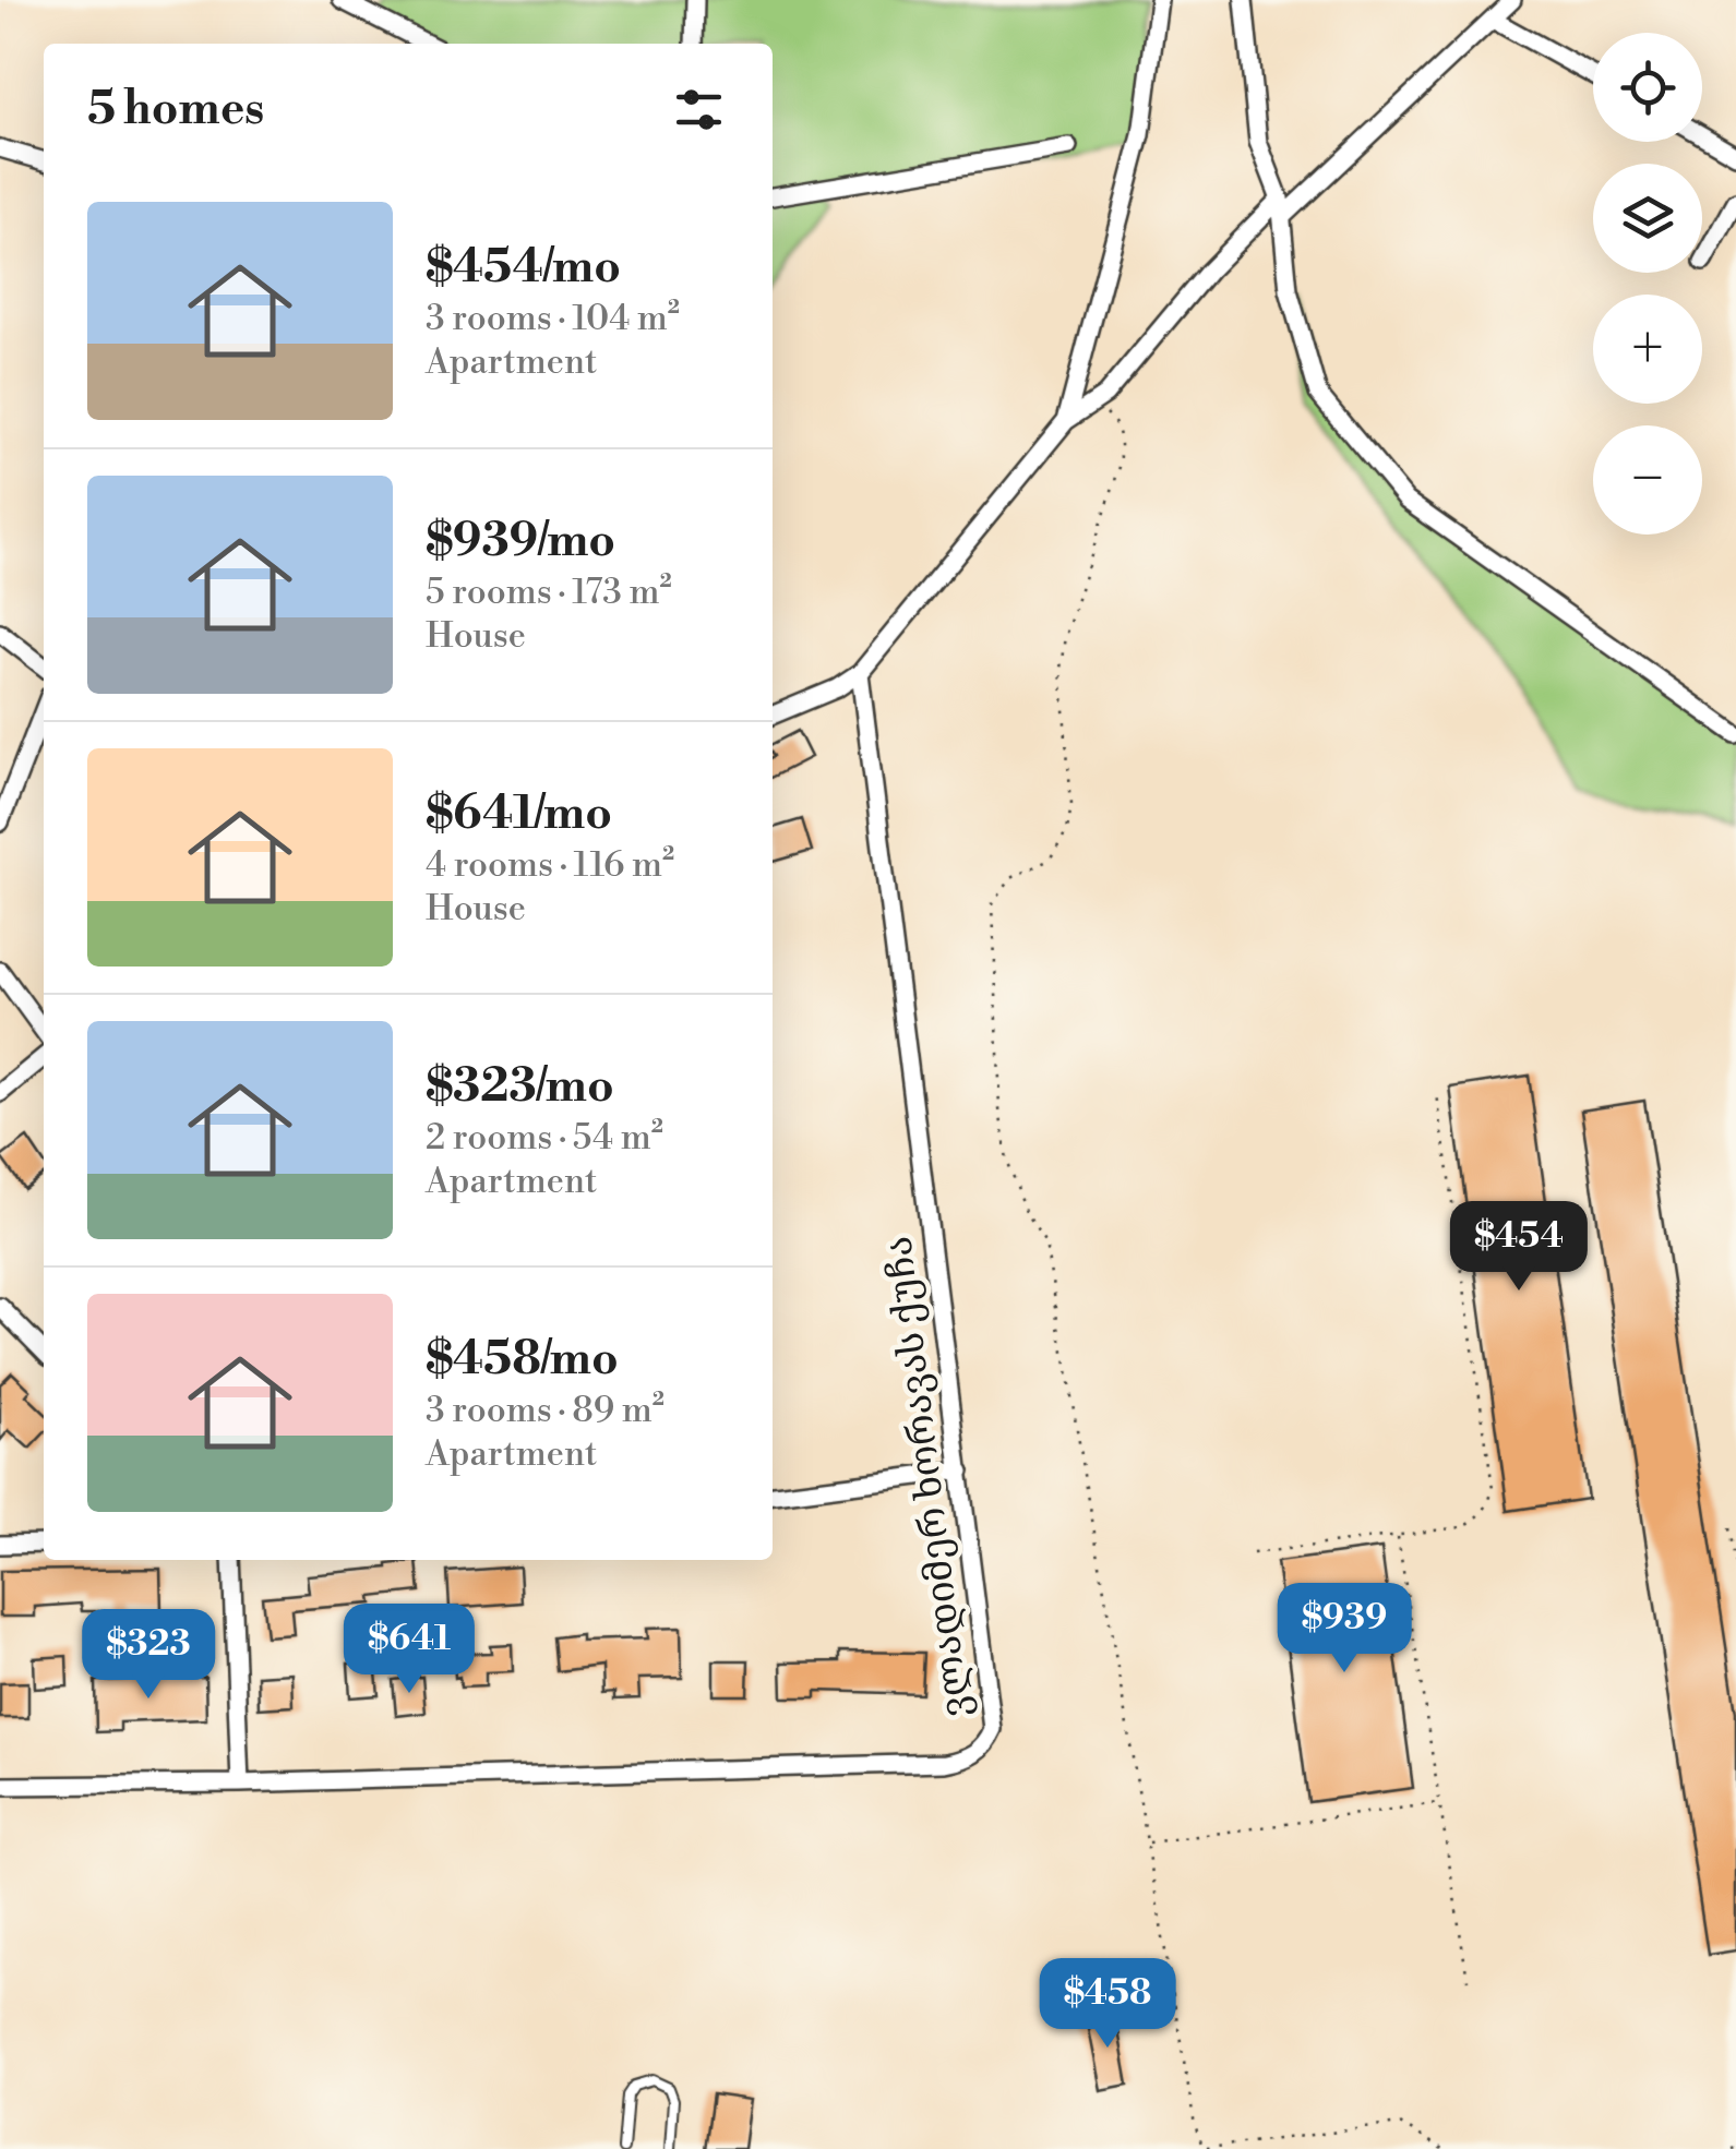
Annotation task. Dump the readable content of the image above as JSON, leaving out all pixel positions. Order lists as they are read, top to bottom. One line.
{"streets":{"street":["ვლადიმერ ხორავას ქუჩა"]},"page":{"map_buttons":["+","−"],"heading":"5 homes","list":[{"name":"$454/mo","note":"3 rooms · 104 m² · Apartment"},{"name":"$939/mo","note":"5 rooms · 173 m² · House"},{"name":"$641/mo","note":"4 rooms · 116 m² · House"},{"name":"$323/mo","note":"2 rooms · 54 m² · Apartment"},{"name":"$458/mo","note":"3 rooms · 89 m² · Apartment"}],"price":["$454","$939","$641","$323","$458"]}}
